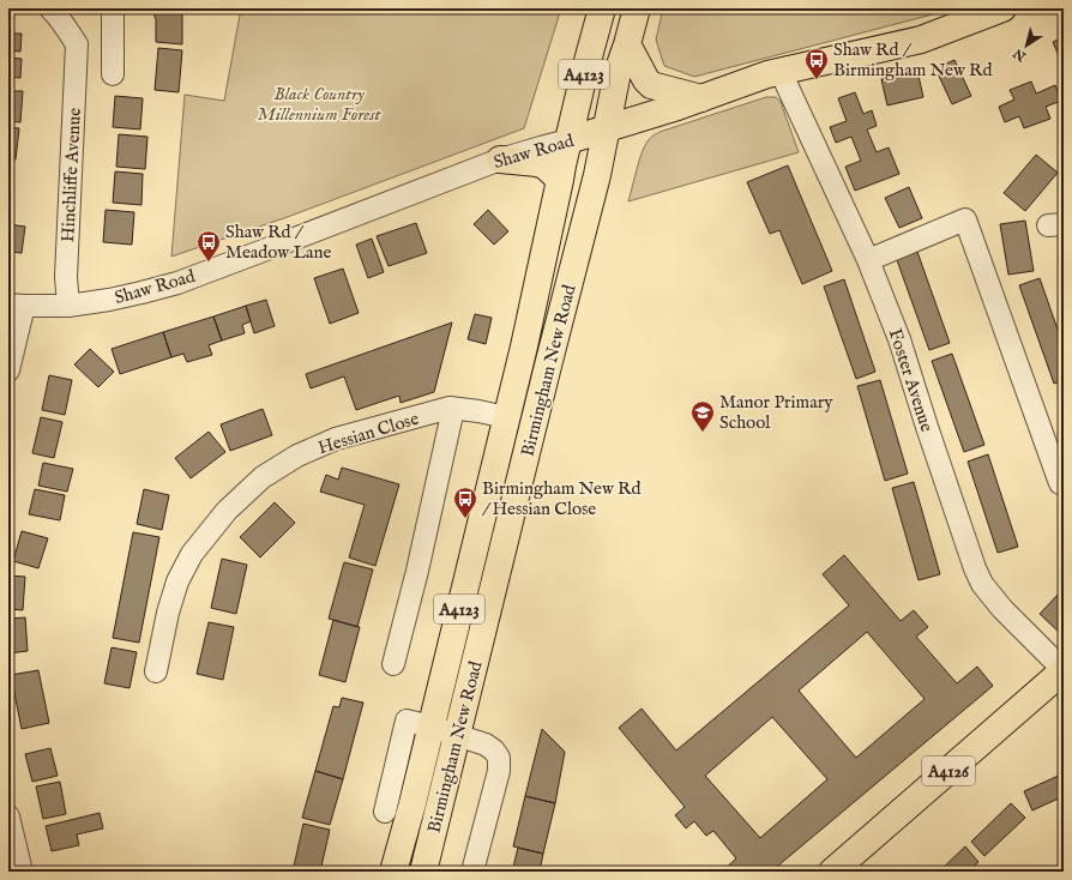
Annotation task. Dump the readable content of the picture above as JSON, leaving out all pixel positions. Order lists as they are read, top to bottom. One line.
{"streets":{"main road":["A4123","Shaw Road","Birmingham New Road","A4126"],"street":["Hinchliffe Avenue","Foster Avenue","Hessian Close"]},"crossings":[["Shaw Road","Hinchliffe Avenue"],["Shaw Road","Birmingham New Road"],["Shaw Road","Foster Avenue"],["Birmingham New Road","Hessian Close"],["Foster Avenue","A4126"]],"parks":["Black Country Millennium Forest"],"places":{"bus stop":["Shaw Rd / Birmingham New Rd","Shaw Rd / Meadow Lane","Birmingham New Rd / Hessian Close"],"school or university":["Manor Primary School"]},"north":"bottom left"}
